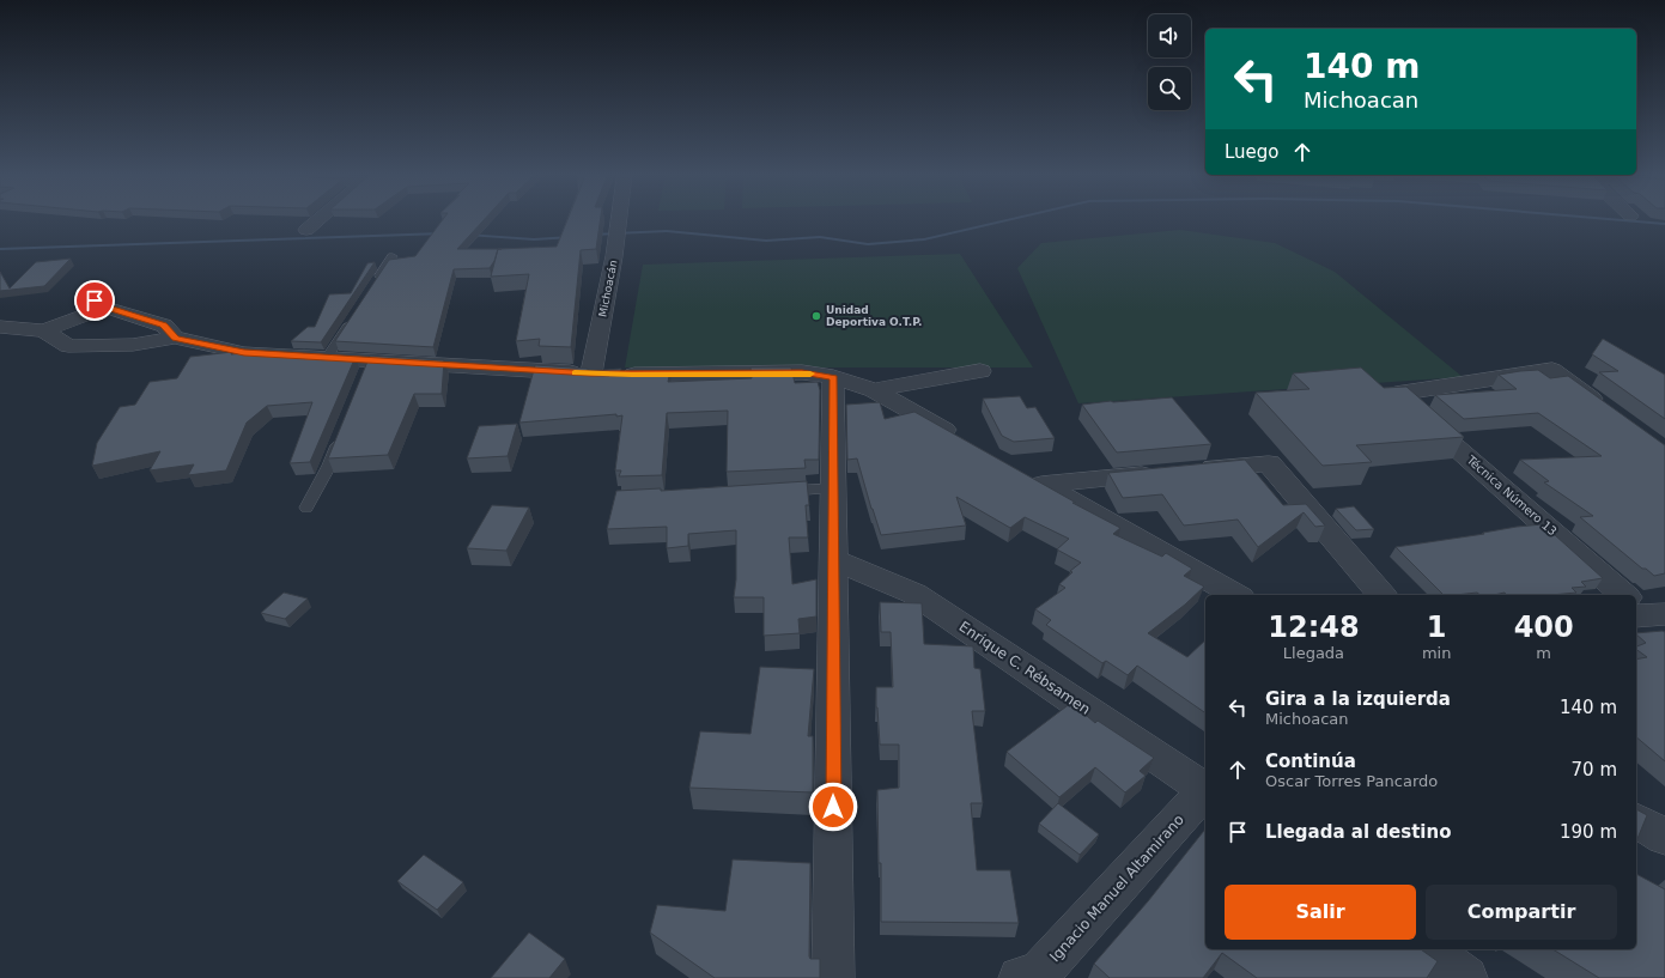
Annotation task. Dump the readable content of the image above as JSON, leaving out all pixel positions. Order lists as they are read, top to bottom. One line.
{"streets":{"street":["Michoacán","Técnica Número 13","Enrique C. Rébsamen","Ignacio Manuel Altamirano"]},"places":["Unidad Deportiva O.T.P."],"page":{"turn":["140 m","Michoacan"],"then":"Luego","eta":["12:48","Llegada","1","min","400","m"],"list":[{"name":"Gira a la izquierda","note":"Michoacan","value":"140 m"},{"name":"Continúa","note":"Oscar Torres Pancardo","value":"70 m"},{"name":"Llegada al destino","value":"190 m"}],"buttons":["Salir","Compartir"]}}
